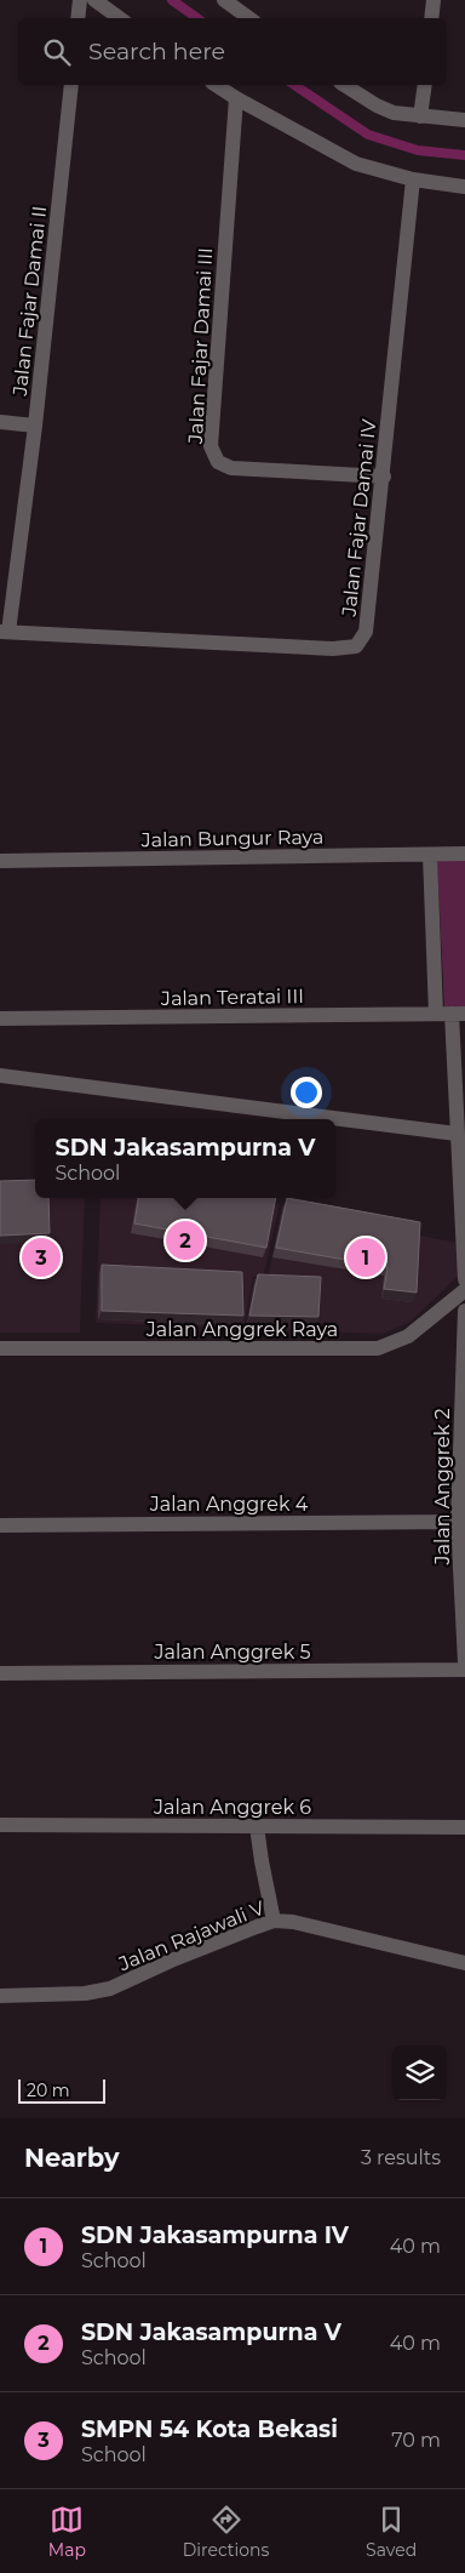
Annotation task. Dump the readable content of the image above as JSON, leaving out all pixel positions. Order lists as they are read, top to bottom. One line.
{"streets":{"street":["Jalan Fajar Damai II","Jalan Fajar Damai III","Jalan Fajar Damai IV","Jalan Bungur Raya","Jalan Teratai III","Jalan Anggrek Raya","Jalan Anggrek 2","Jalan Anggrek 4","Jalan Anggrek 5","Jalan Anggrek 6","Jalan Rajawali V"]},"crossings":[["Jalan Fajar Damai II","Jalan Fajar Damai IV"],["Jalan Fajar Damai III","Jalan Fajar Damai IV"],["Jalan Anggrek 2","Jalan Anggrek 4"]],"scale_bar":"20 m","page":{"search":"Search here","popup":["SDN Jakasampurna V","School"],"pins":["2","1","3"],"scale":"20 m","heading":["Nearby","3 results"],"list":[{"mark":"1","name":"SDN Jakasampurna IV","note":"School","value":"40 m"},{"mark":"2","name":"SDN Jakasampurna V","note":"School","value":"40 m"},{"mark":"3","name":"SMPN 54 Kota Bekasi","note":"School","value":"70 m"}],"nav":["Map","Directions","Saved"]}}
